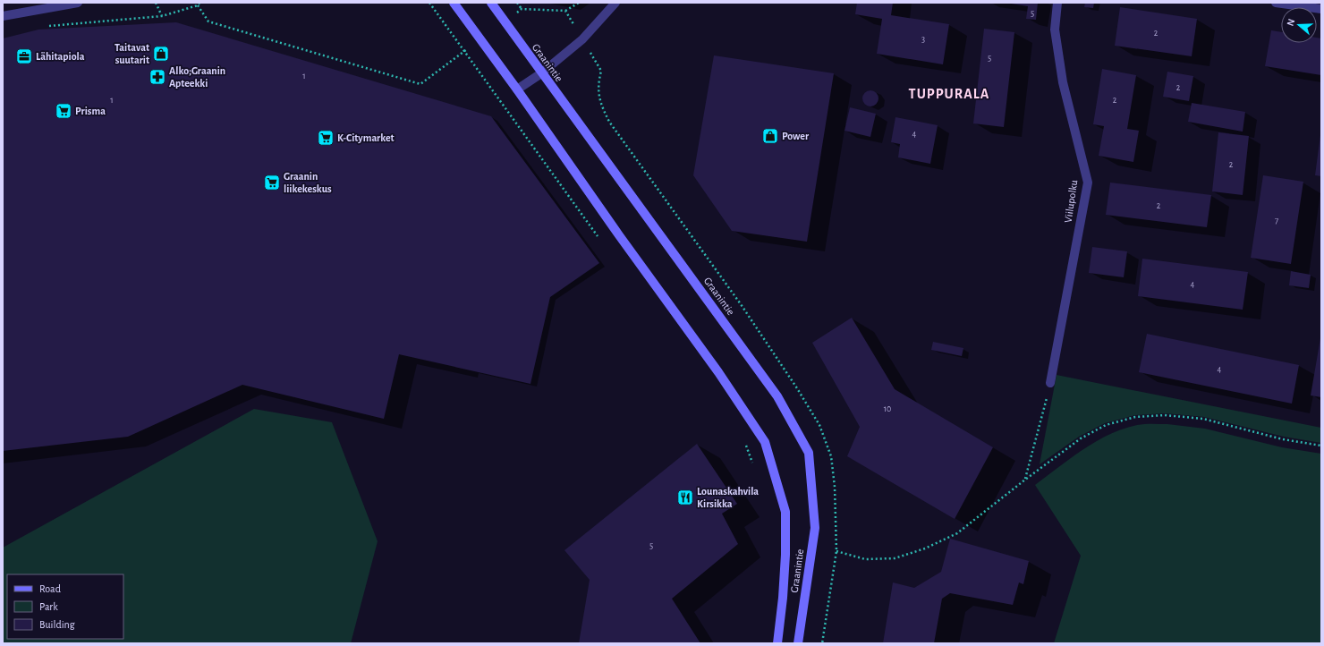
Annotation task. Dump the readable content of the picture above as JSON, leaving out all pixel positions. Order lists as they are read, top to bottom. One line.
{"streets":{"street":["Graanintie","Viilupolku"]},"districts":["TUPPURALA"],"places":{"shop":["Taitavat suutarit","Power"],"office":["Lähitapiola"],"pharmacy":["Alko;Graanin Apteekki"],"supermarket":["Prisma","K-Citymarket","Graanin liikekeskus"],"restaurant":["Lounaskahvila Kirsikka"]},"house_numbers":["5","2","3","5","1","2","1","2","4","2","2","7","4","4","10","5"],"legend":["Road","Park","Building"],"north":"left"}
